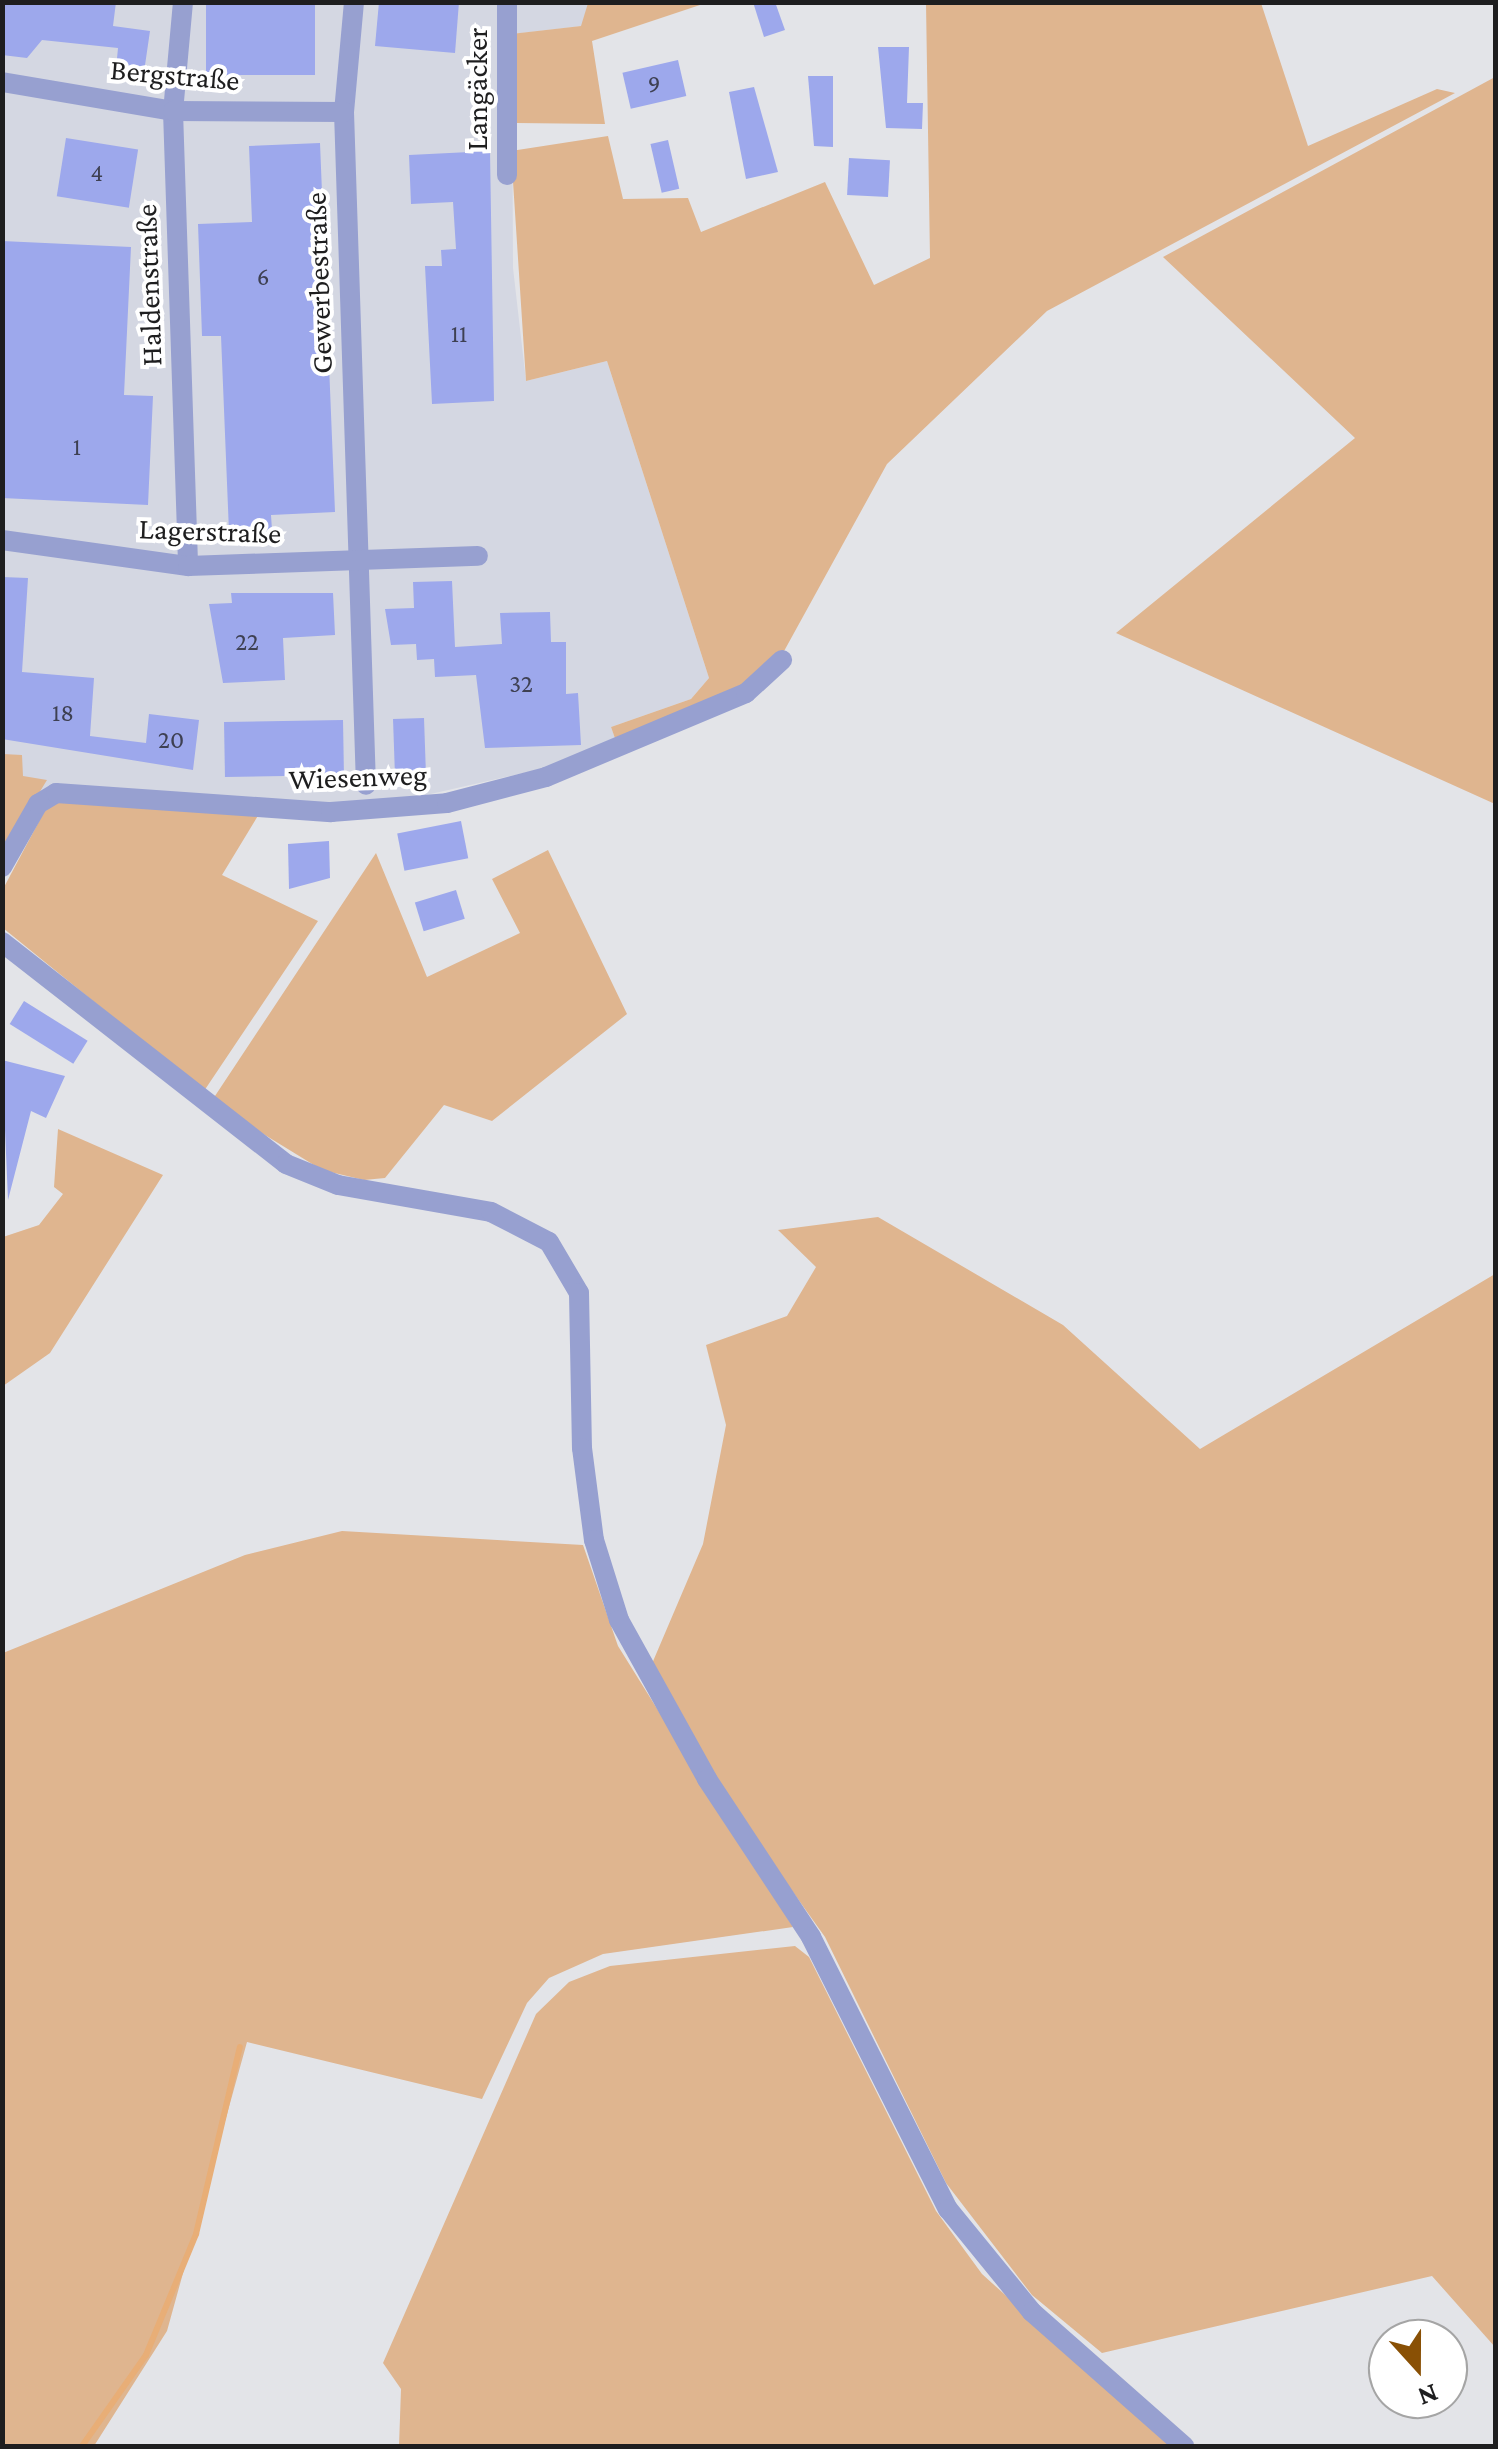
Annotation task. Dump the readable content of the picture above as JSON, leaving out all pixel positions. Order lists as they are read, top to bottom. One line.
{"streets":{"street":["Bergstraße","Langäcker","Gewerbestraße","Haldenstraße","Lagerstraße","Wiesenweg"]},"crossings":[["Bergstraße","Gewerbestraße"],["Bergstraße","Haldenstraße"],["Gewerbestraße","Lagerstraße"],["Haldenstraße","Lagerstraße"]],"house_numbers":["9","4","6","11","1","22","32","18","20"],"north":"bottom"}
